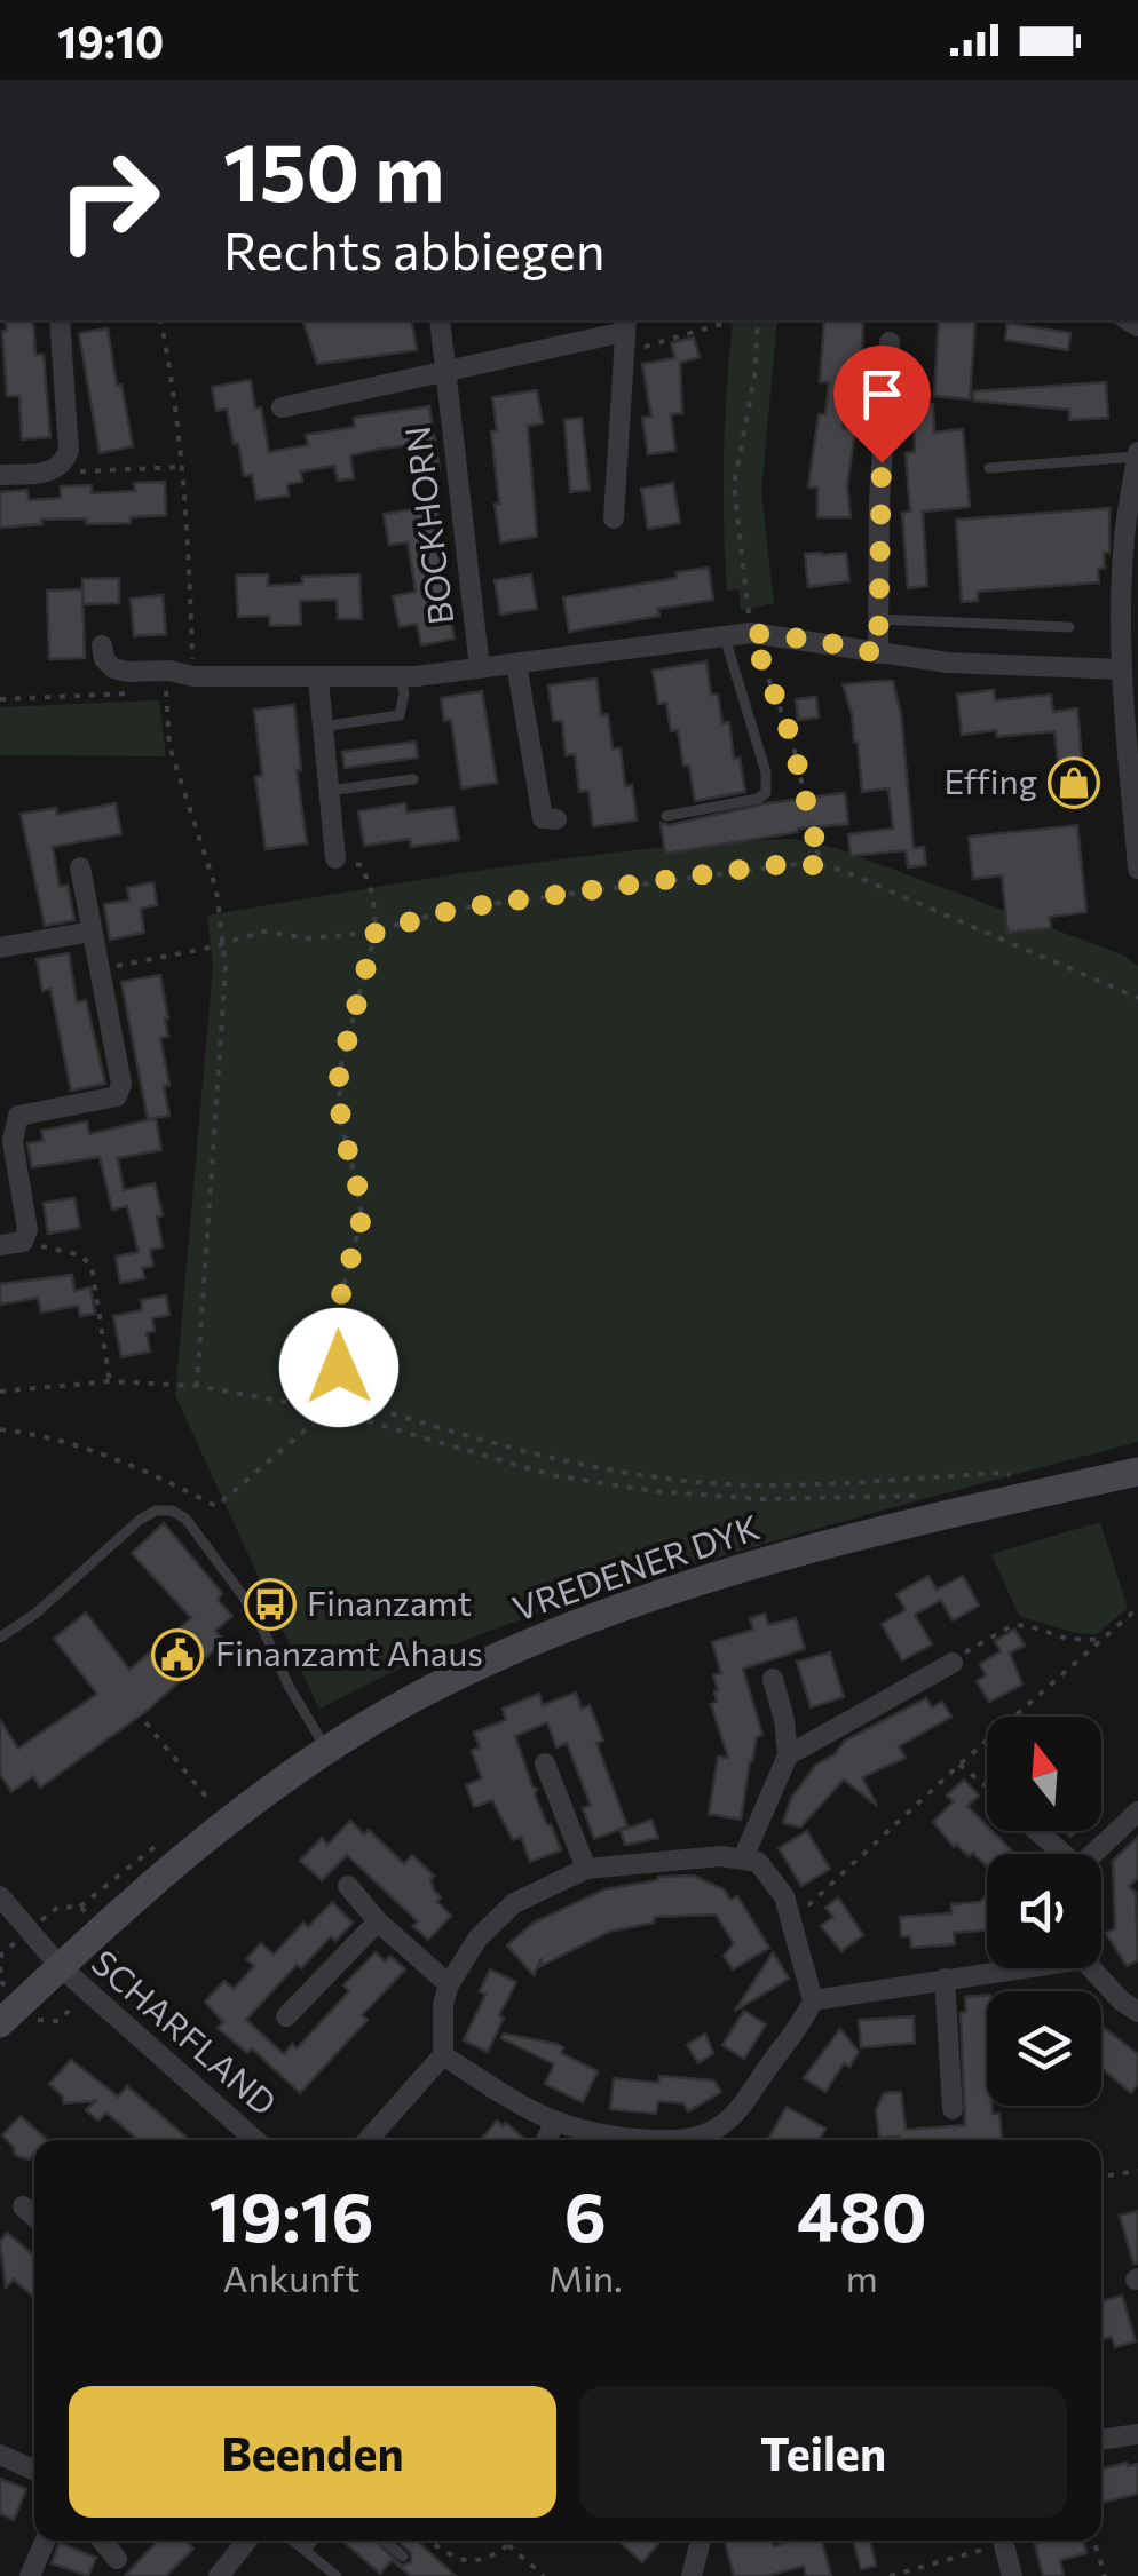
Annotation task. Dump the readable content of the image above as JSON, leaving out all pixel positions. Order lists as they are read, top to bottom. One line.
{"streets":{"main road":["VREDENER DYK"],"street":["BOCKHORN","SCHARFLAND"]},"crossings":[["VREDENER DYK","SCHARFLAND"]],"places":{"shop":["Effing"],"bus stop":["Finanzamt"],"public building":["Finanzamt Ahaus"]},"north":"top","page":{"status":"19:10","turn":["150 m","Rechts abbiegen"],"eta":["19:16","Ankunft","6","Min.","480","m"],"buttons":["Beenden","Teilen"]}}
